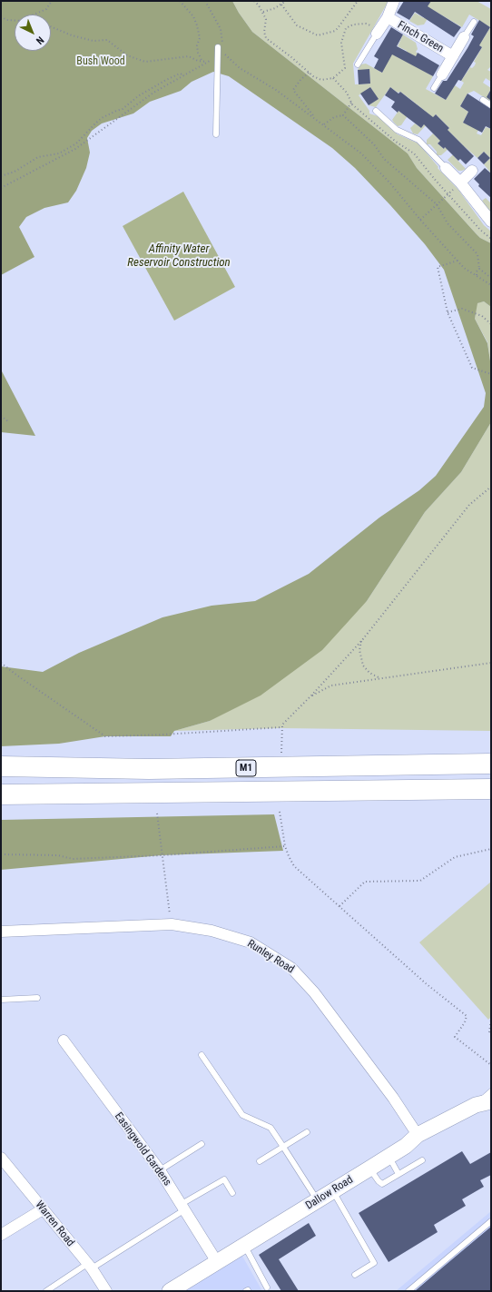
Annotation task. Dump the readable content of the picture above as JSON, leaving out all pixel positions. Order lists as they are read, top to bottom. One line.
{"streets":{"highway":["M1"],"street":["Finch Green","Runley Road","Easingwold Gardens","Dallow Road","Warren Road"]},"crossings":[["Runley Road","Dallow Road"],["Easingwold Gardens","Dallow Road"]],"water":["Affinity Water Reservoir Construction"],"parks":["Bush Wood"],"north":"bottom right"}
